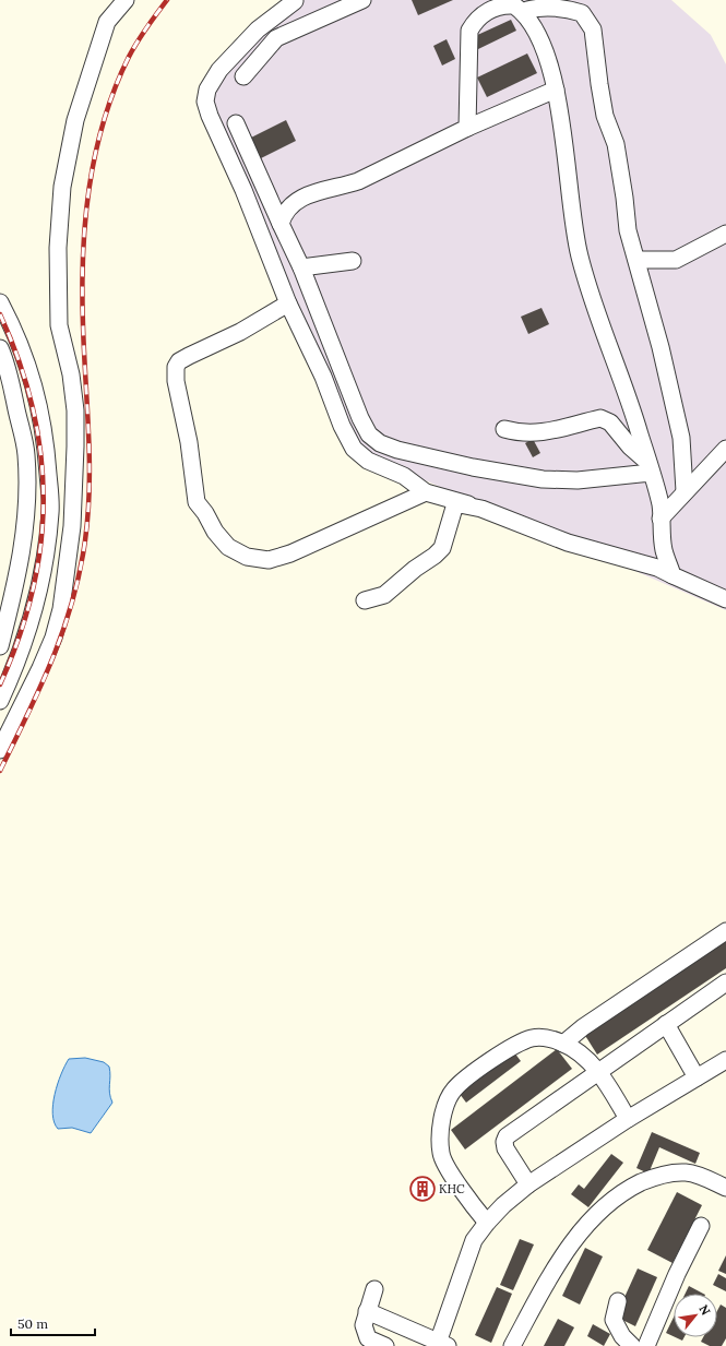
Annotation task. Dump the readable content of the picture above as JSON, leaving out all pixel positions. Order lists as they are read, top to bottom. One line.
{"places":{"building":["КНС"]},"scale_bar":"50 m","north":"top right"}
